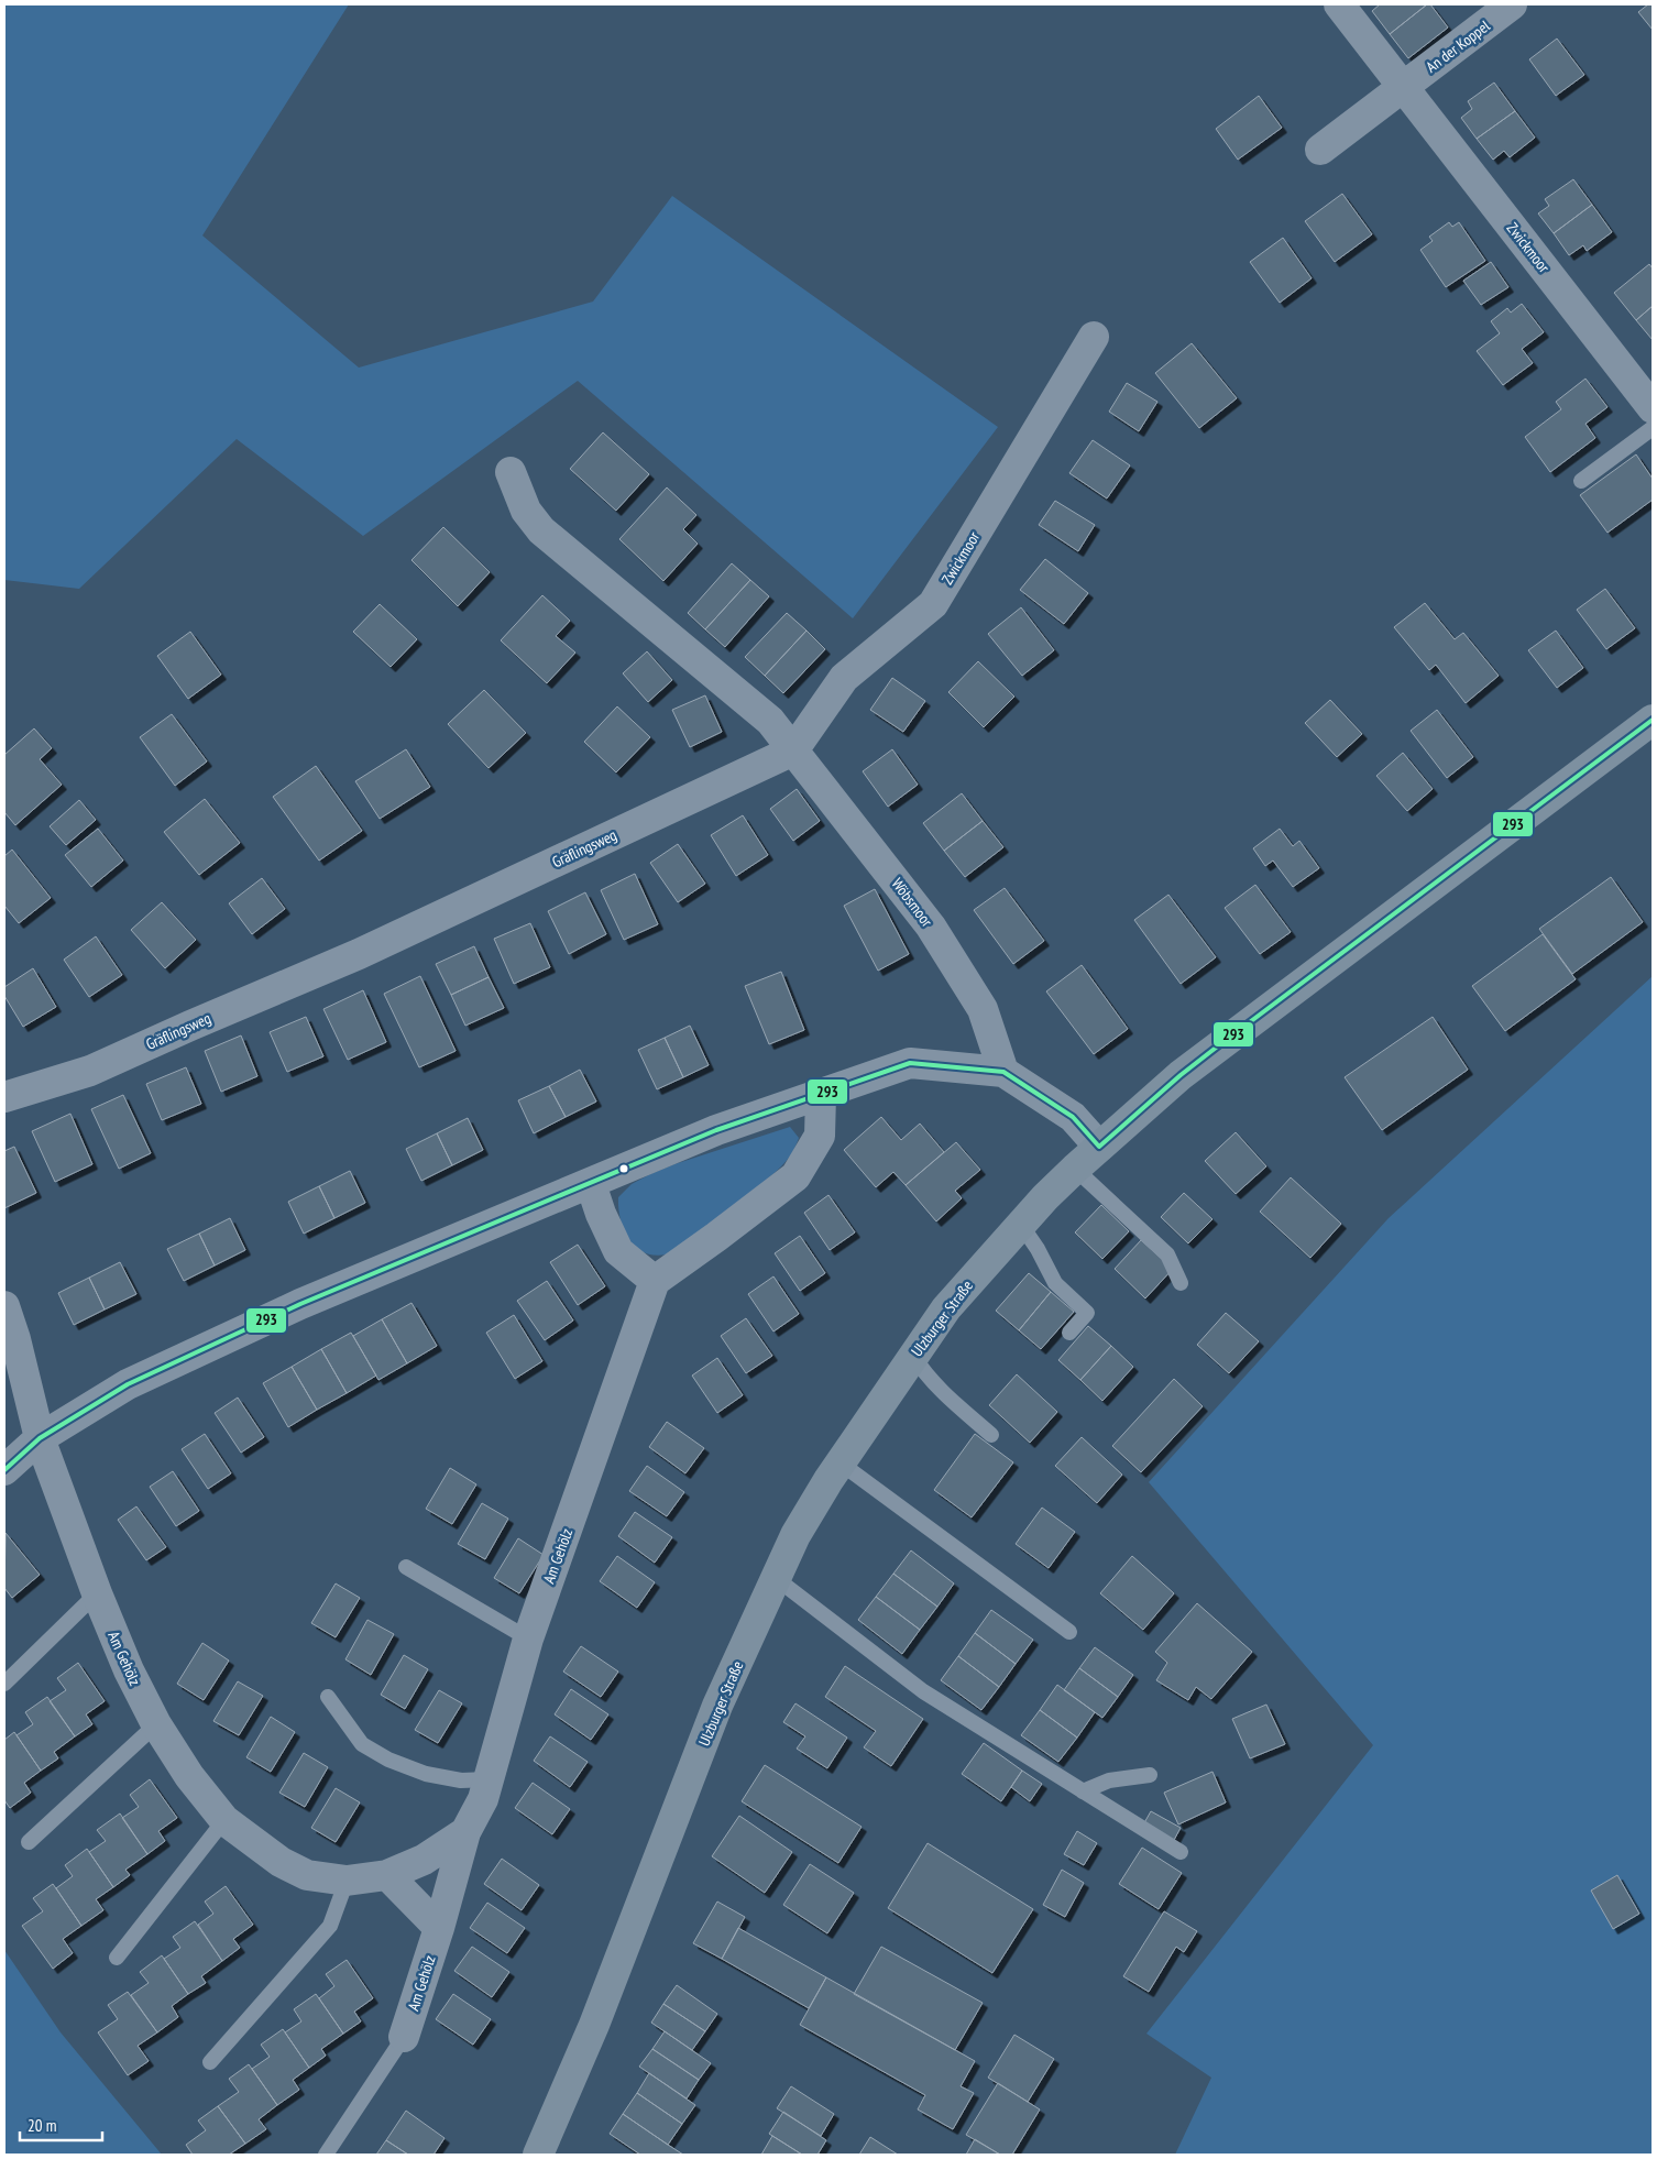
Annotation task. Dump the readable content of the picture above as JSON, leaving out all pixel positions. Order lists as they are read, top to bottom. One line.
{"streets":{"main road":["Ulzburger Straße"],"street":["An der Koppel","Zwickmoor","Gräflingsweg","Wöbsmoor","Am Gehölz"]},"crossings":[["An der Koppel","Zwickmoor"],["Zwickmoor","Gräflingsweg"],["Zwickmoor","Wöbsmoor"],["Gräflingsweg","Wöbsmoor"]],"lines":["transit line 293"],"scale_bar":"20 m"}
